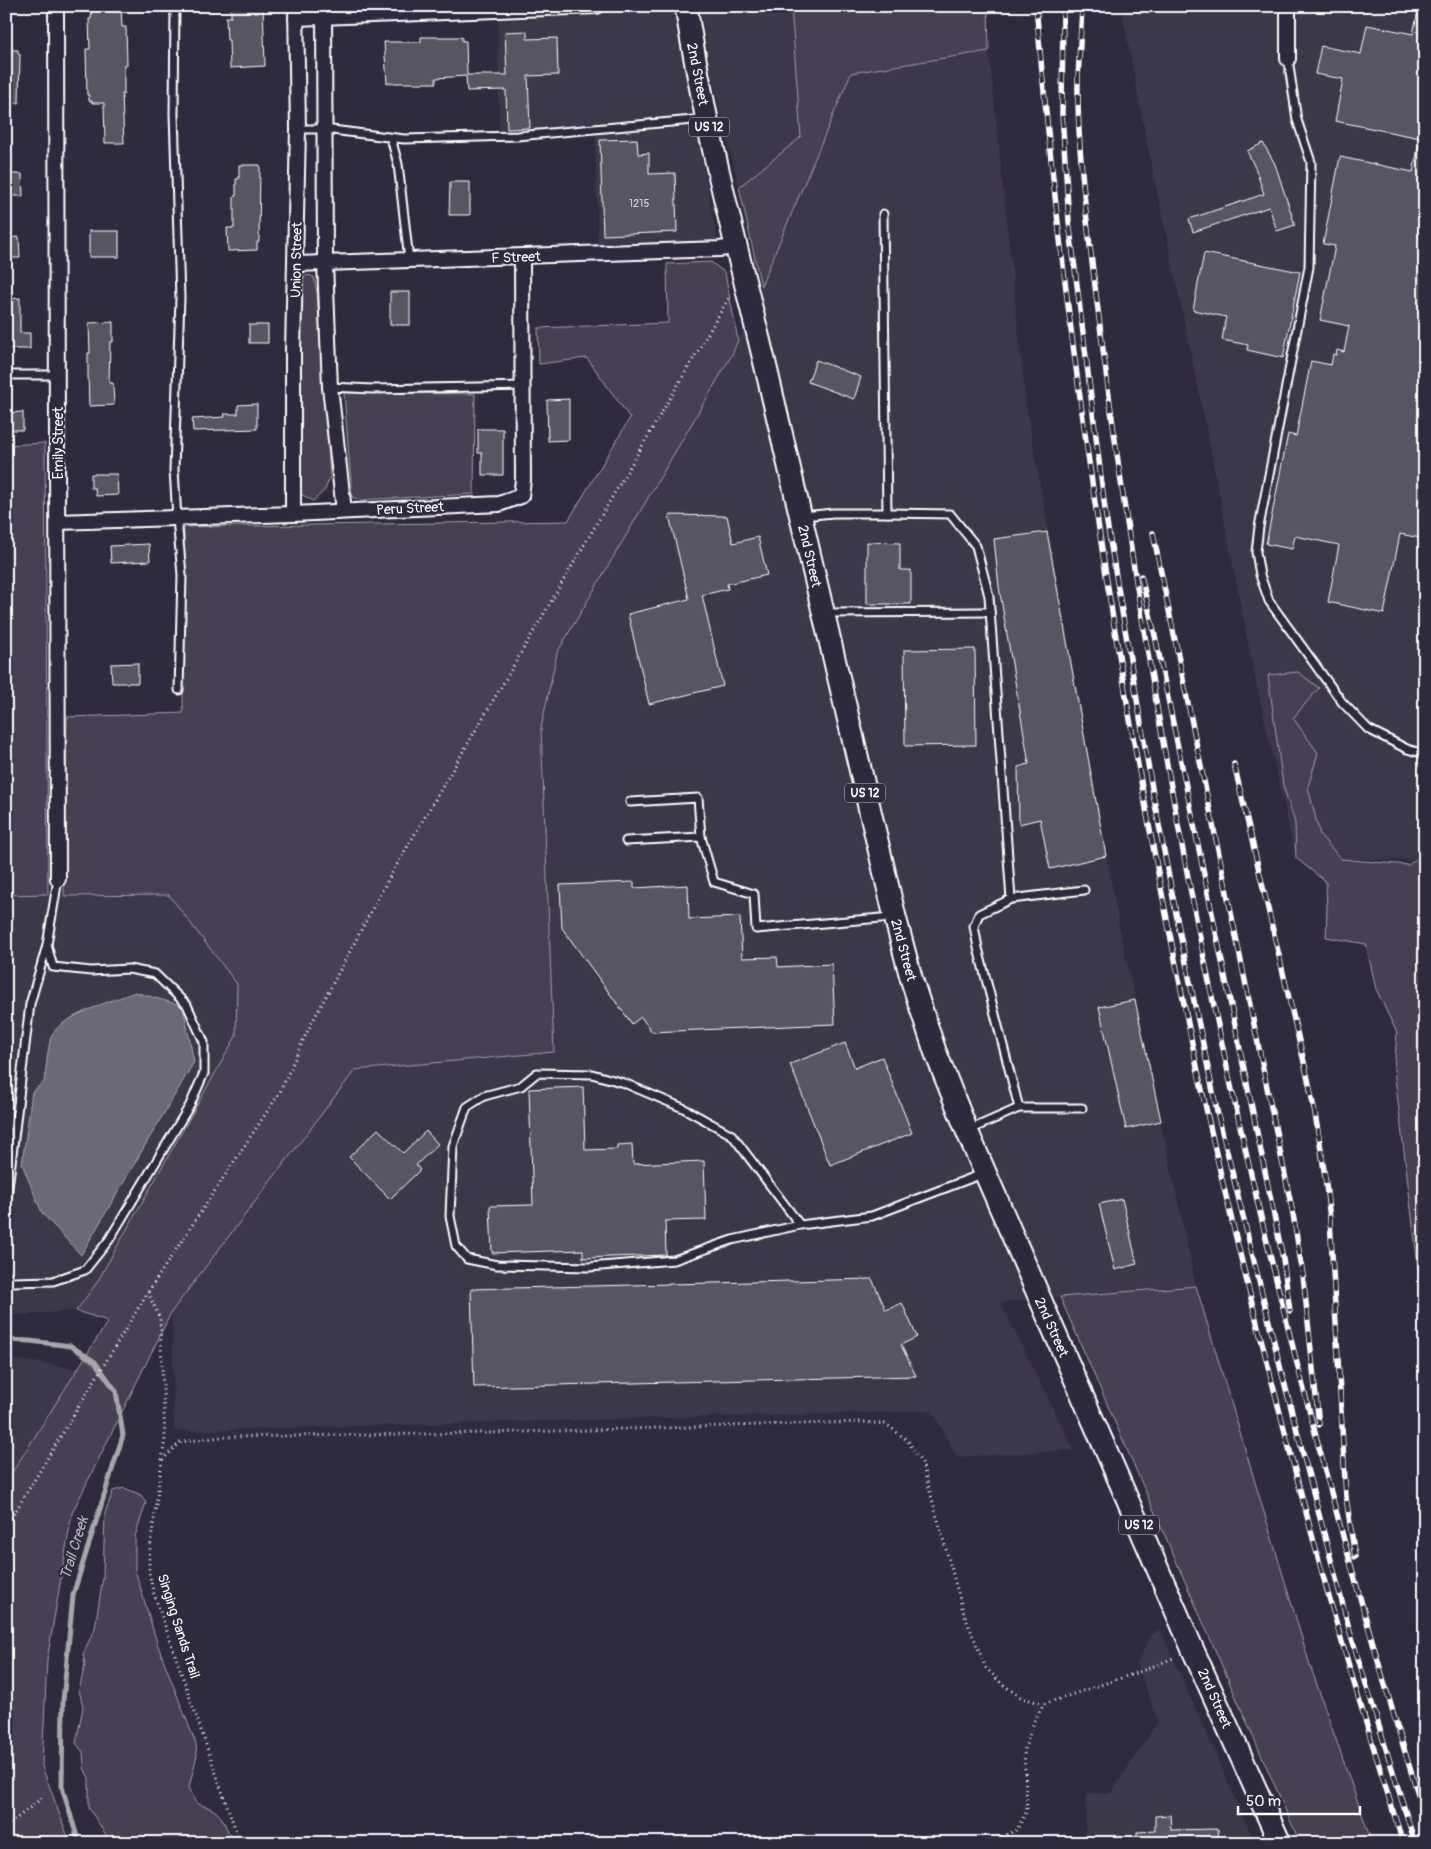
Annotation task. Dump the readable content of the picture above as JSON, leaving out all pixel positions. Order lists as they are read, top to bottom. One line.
{"streets":{"main road":["2nd Street","US 12"],"street":["F Street","Union Street","Emily Street","Peru Street"],"path":["Singing Sands Trail"]},"crossings":[["2nd Street","F Street"],["F Street","Union Street"],["F Street","Peru Street"],["Union Street","Peru Street"],["Emily Street","Peru Street"]],"water":["Trail Creek"],"house_numbers":["1215"],"scale_bar":"50 m"}
